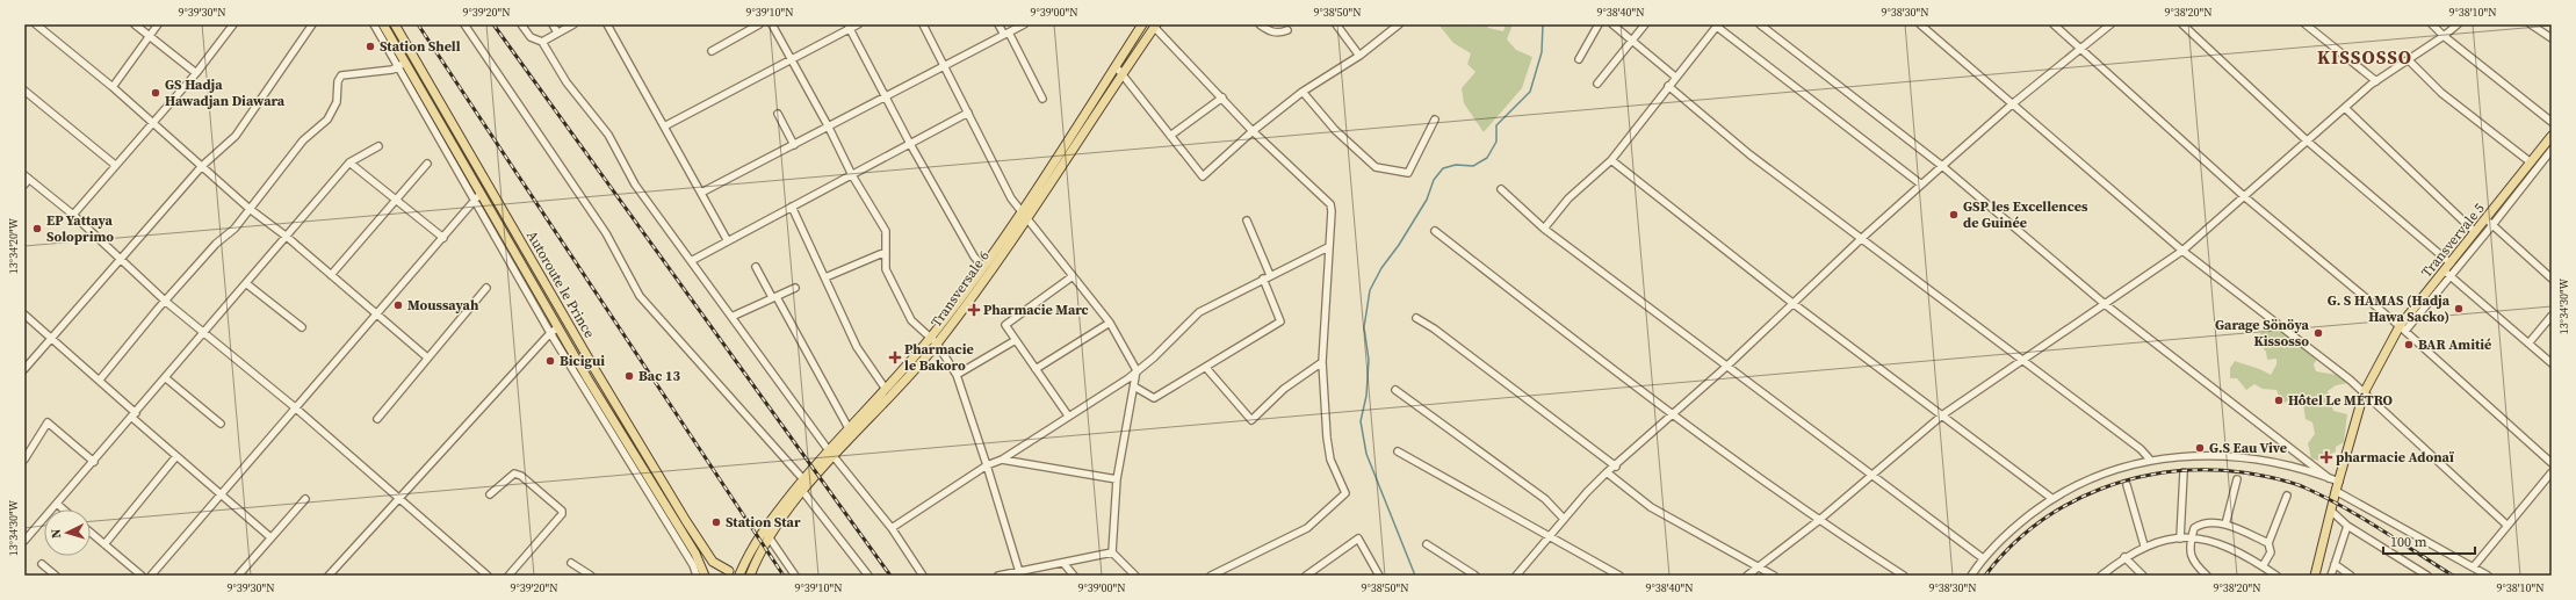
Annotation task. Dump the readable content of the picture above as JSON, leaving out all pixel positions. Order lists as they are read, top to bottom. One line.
{"streets":{"main road":["Transvervale 5","Autoroute le Prince","Transversale 6"]},"crossings":[["Autoroute le Prince","Transversale 6"]],"districts":["KISSOSSO"],"places":{"other":["Station Shell","GS Hadja Hawadjan Diawara","GSP les Excellences de Guinée","EP Yattaya Soloprimo","Moussayah","G. S HAMAS (Hadja Hawa Sacko)","Garage Sönöya Kissosso","BAR Amitié","Bicigui","Bac 13","Hôtel Le MÉTRO","G.S Eau Vive","Station Star"],"health":["Pharmacie Marc","Pharmacie le Bakoro","pharmacie Adonaï"]},"scale_bar":"100 m","north":"left","coordinates":["9°39'30\"N","9°39'20\"N","9°39'10\"N","9°39'00\"N","9°38'50\"N","9°38'40\"N","9°38'30\"N","9°38'20\"N","9°38'10\"N","13°34'20\"W","13°34'30\"W"]}
